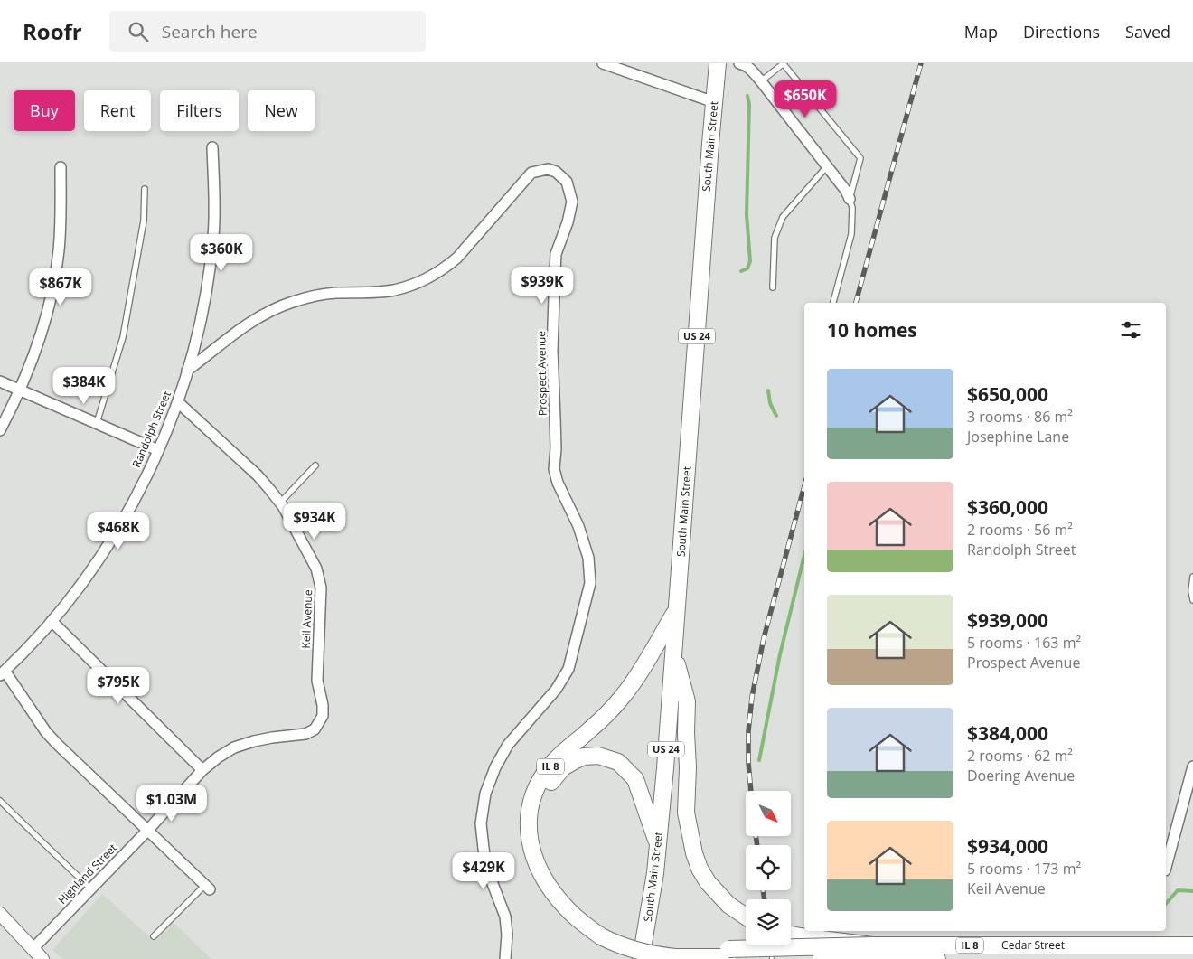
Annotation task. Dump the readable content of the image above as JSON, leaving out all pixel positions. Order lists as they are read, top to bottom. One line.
{"streets":{"main road":["South Main Street","US 24","IL 8","Cedar Street"],"street":["Prospect Avenue","Randolph Street","Keil Avenue","Highland Street"]},"crossings":[["South Main Street","IL 8"],["Prospect Avenue","Randolph Street"],["Randolph Street","Keil Avenue"],["Keil Avenue","Highland Street"],["IL 8","Cedar Street"]],"north":"bottom right","page":{"header":"Roofr","search":"Search here","nav":["Map","Directions","Saved"],"price":["$650K","$360K","$939K","$867K","$384K","$934K","$468K","$795K","$1.03M","$429K"],"chip":["Buy","Rent","Filters","New"],"heading":"10 homes","list":[{"name":"$650,000","note":"3 rooms · 86 m² · Josephine Lane"},{"name":"$360,000","note":"2 rooms · 56 m² · Randolph Street"},{"name":"$939,000","note":"5 rooms · 163 m² · Prospect Avenue"},{"name":"$384,000","note":"2 rooms · 62 m² · Doering Avenue"},{"name":"$934,000","note":"5 rooms · 173 m² · Keil Avenue"}]}}
